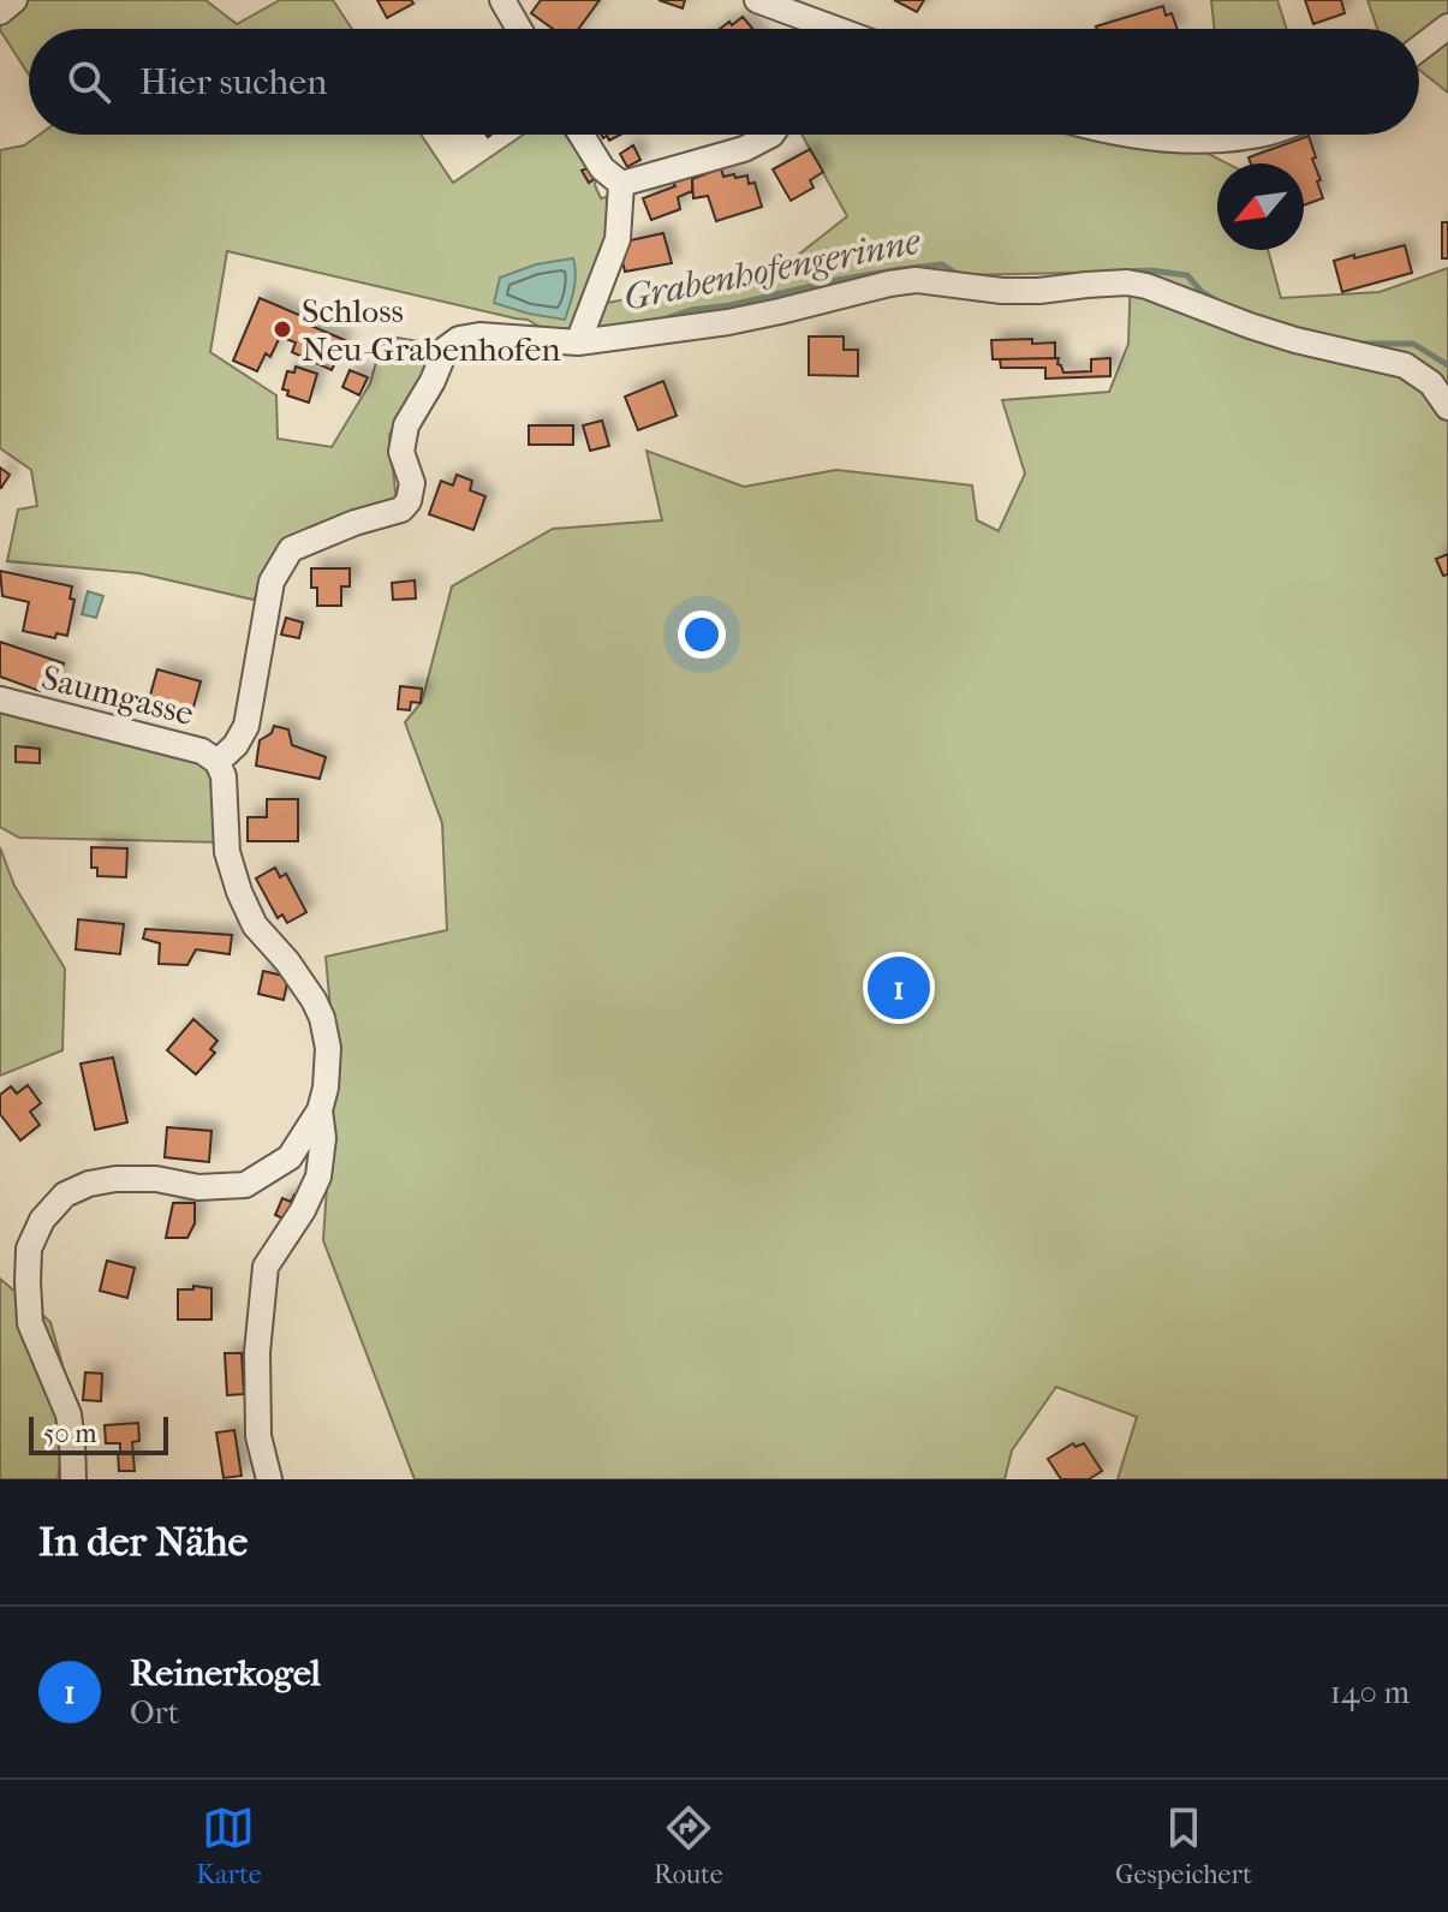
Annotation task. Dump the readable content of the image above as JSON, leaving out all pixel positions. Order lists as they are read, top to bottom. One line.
{"streets":{"street":["Saumgasse"]},"water":["Grabenhofengerinne"],"places":["Schloss Neu-Grabenhofen"],"scale_bar":"50 m","north":"bottom left","page":{"search":"Hier suchen","pins":"1","scale":"50 m","heading":"In der Nähe","list":[{"mark":"1","name":"Reinerkogel","note":"Ort","value":"140 m"}],"nav":["Karte","Route","Gespeichert"]}}
